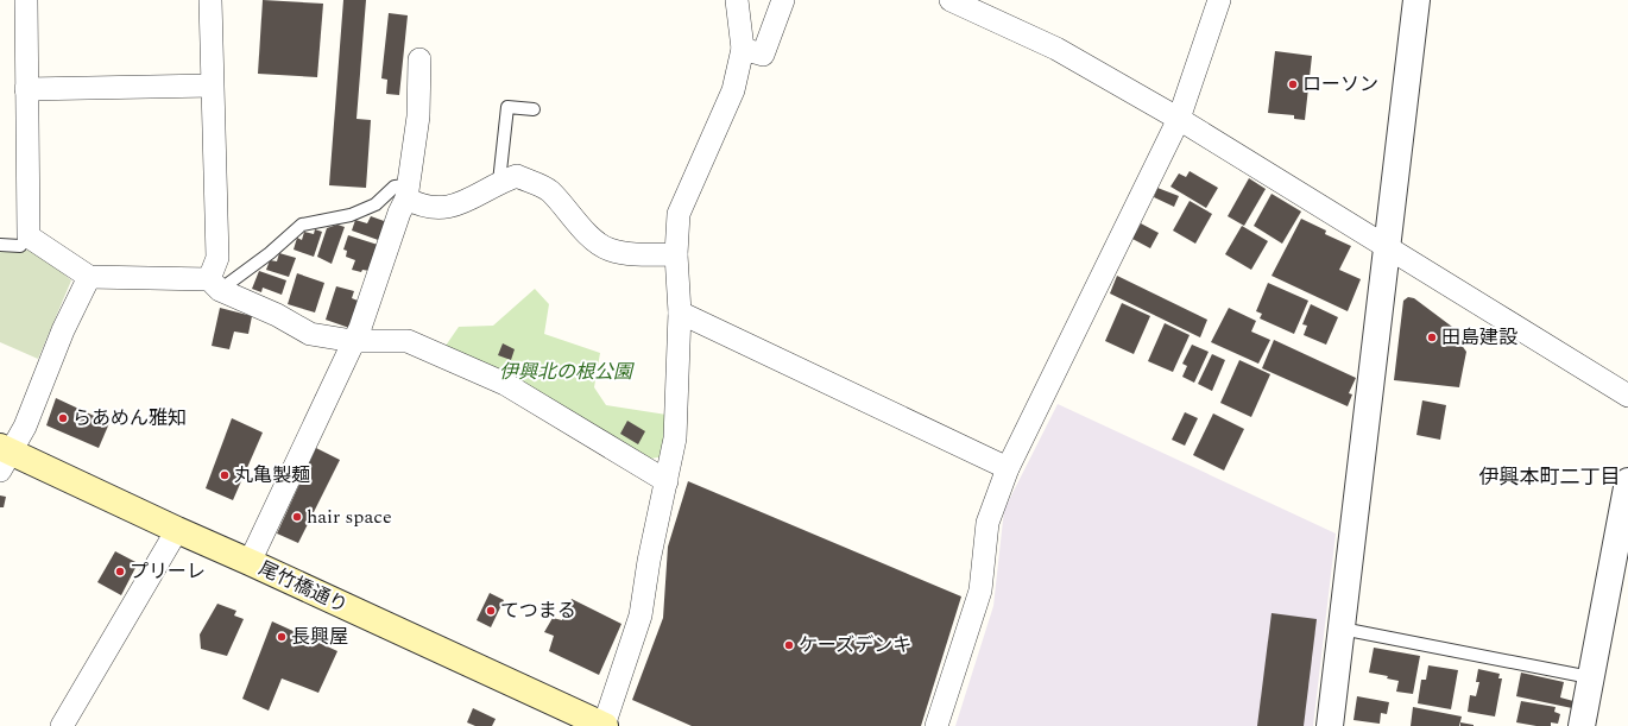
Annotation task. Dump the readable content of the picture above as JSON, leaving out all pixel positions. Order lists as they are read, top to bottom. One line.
{"streets":{"main road":["尾竹橋通り"]},"districts":["伊興本町二丁目"],"parks":["伊興北の根公園"],"places":["ローソン","田島建設","らあめん雅知","丸亀製麺","hair space","プリーレ","てつまる","長興屋","ケーズデンキ"]}
